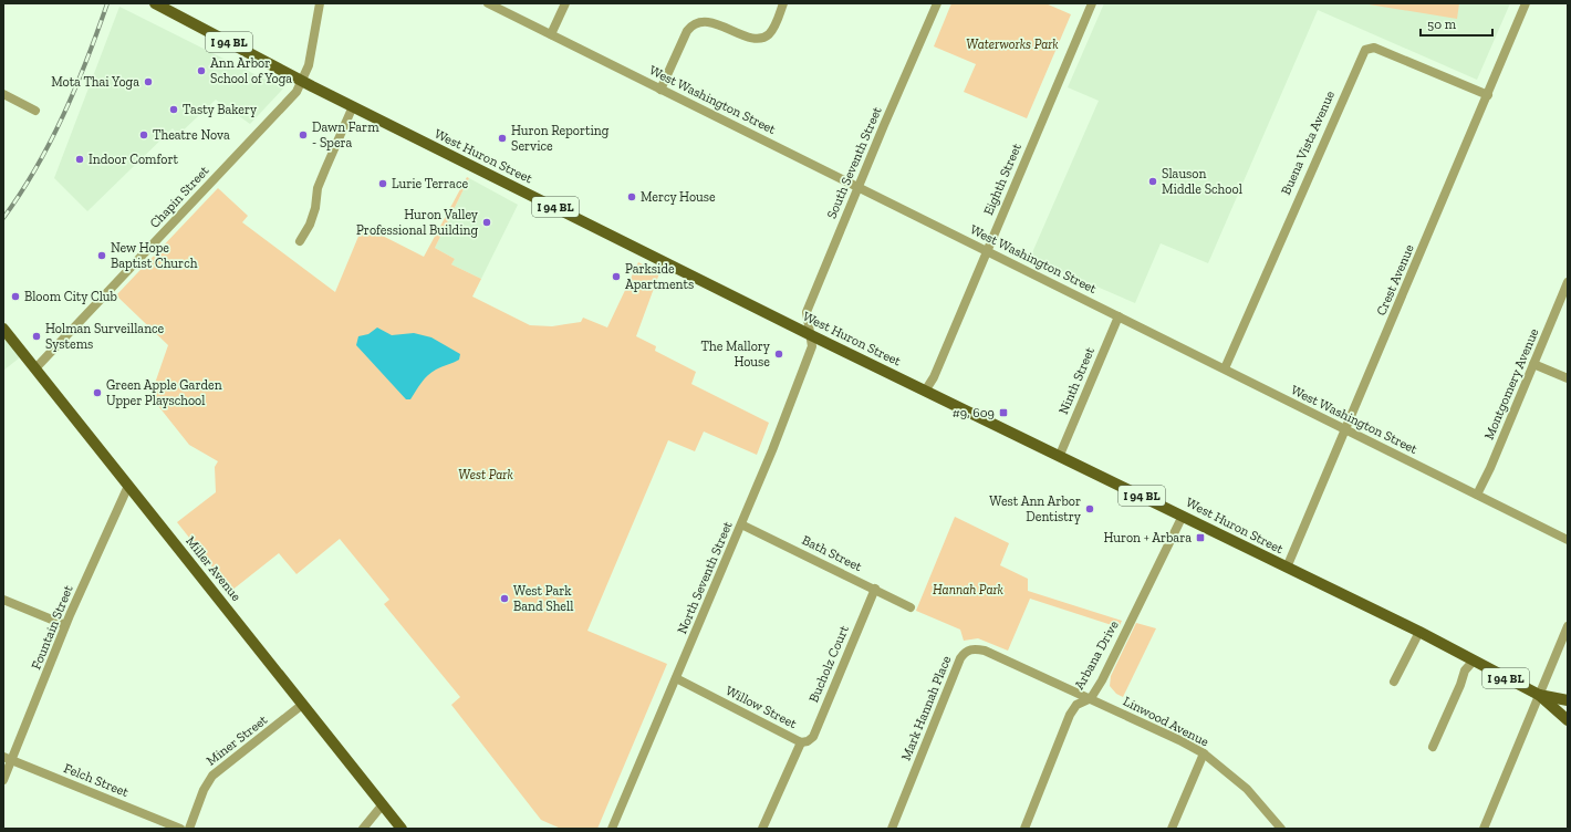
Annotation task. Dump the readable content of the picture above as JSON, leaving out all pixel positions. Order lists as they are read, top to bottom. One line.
{"streets":{"main road":["I 94 BL","West Huron Street","Miller Avenue"],"street":["West Washington Street","Buena Vista Avenue","South Seventh Street","Eighth Street","Chapin Street","Crest Avenue","Ninth Street","Montgomery Avenue","Bath Street","North Seventh Street","Fountain Street","Arbana Drive","Bucholz Court","Willow Street","Mark Hannah Place","Linwood Avenue","Miner Street","Felch Street"]},"crossings":[["I 94 BL","West Huron Street"],["West Washington Street","Buena Vista Avenue"],["West Washington Street","South Seventh Street"],["West Washington Street","Eighth Street"],["West Washington Street","Crest Avenue"],["West Washington Street","Ninth Street"],["West Washington Street","Montgomery Avenue"],["Buena Vista Avenue","Crest Avenue"],["West Huron Street","South Seventh Street"],["West Huron Street","Eighth Street"],["West Huron Street","Chapin Street"],["West Huron Street","Crest Avenue"],["West Huron Street","Ninth Street"],["West Huron Street","North Seventh Street"],["West Huron Street","Arbana Drive"],["South Seventh Street","North Seventh Street"],["Chapin Street","Miller Avenue"],["Bath Street","North Seventh Street"],["Bath Street","Bucholz Court"],["Miller Avenue","Fountain Street"],["Miller Avenue","Miner Street"],["North Seventh Street","Willow Street"],["Fountain Street","Felch Street"],["Arbana Drive","Mark Hannah Place"],["Arbana Drive","Linwood Avenue"],["Bucholz Court","Willow Street"],["Mark Hannah Place","Linwood Avenue"]],"parks":["Waterworks Park","West Park","Hannah Park"],"places":{"other":["Ann Arbor School of Yoga","Mota Thai Yoga","Tasty Bakery","Theatre Nova","Dawn Farm - Spera","Huron Reporting Service","Indoor Comfort","Slauson Middle School","Lurie Terrace","Mercy House","Huron Valley Professional Building","New Hope Baptist Church","Parkside Apartments","Bloom City Club","Holman Surveillance Systems","The Mallory House","Green Apple Garden Upper Playschool","West Ann Arbor Dentistry","West Park Band Shell"],"transit":["#9, 609","Huron + Arbara"]},"scale_bar":"50 m"}
